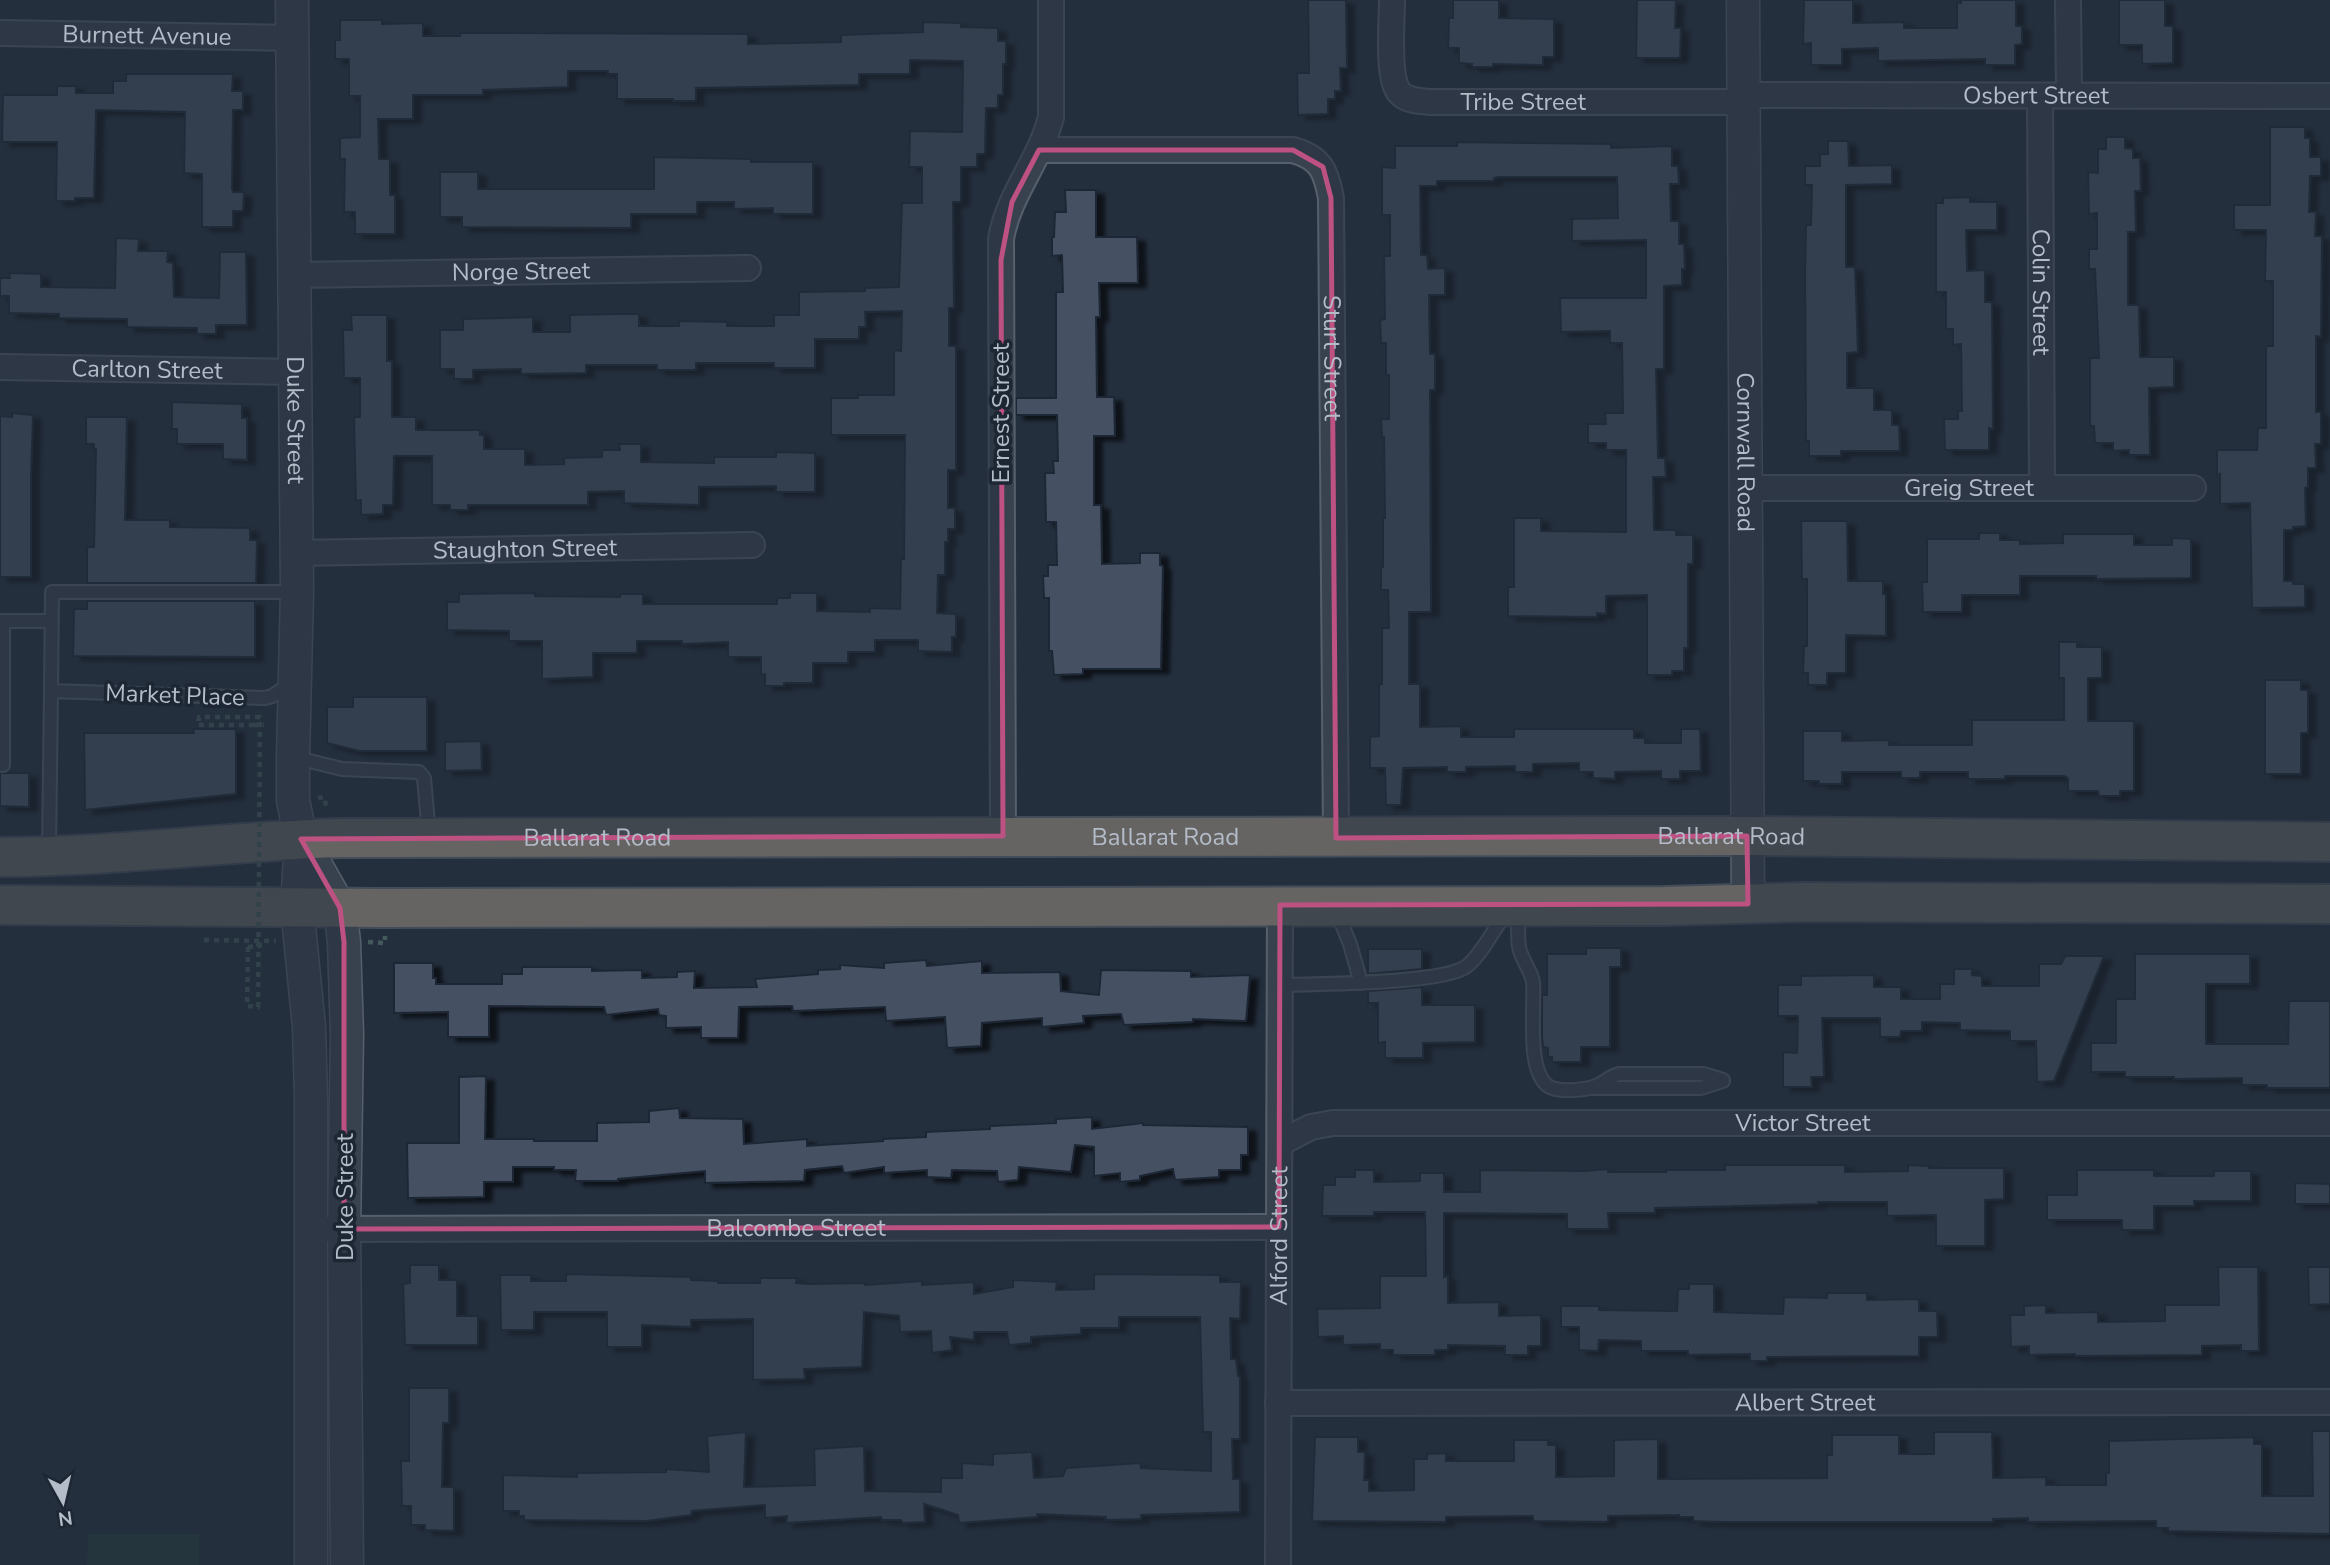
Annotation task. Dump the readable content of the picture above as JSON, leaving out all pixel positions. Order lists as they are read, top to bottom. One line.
{"streets":{"highway":["Ballarat Road"],"street":["Burnett Avenue","Osbert Street","Tribe Street","Norge Street","Colin Street","Sturt Street","Carlton Street","Ernest Street","Duke Street","Cornwall Road","Greig Street","Staughton Street","Victor Street","Balcombe Street","Alford Street","Albert Street"],"lane":["Market Place"]},"crossings":[["Burnett Avenue","Duke Street"],["Osbert Street","Tribe Street"],["Osbert Street","Colin Street"],["Osbert Street","Cornwall Road"],["Tribe Street","Cornwall Road"],["Norge Street","Duke Street"],["Colin Street","Greig Street"],["Sturt Street","Ernest Street"],["Sturt Street","Ballarat Road"],["Carlton Street","Duke Street"],["Ernest Street","Ballarat Road"],["Duke Street","Staughton Street"],["Duke Street","Market Place"],["Duke Street","Ballarat Road"],["Duke Street","Balcombe Street"],["Cornwall Road","Greig Street"],["Cornwall Road","Ballarat Road"],["Victor Street","Alford Street"],["Balcombe Street","Alford Street"],["Alford Street","Albert Street"]],"north":"bottom"}
